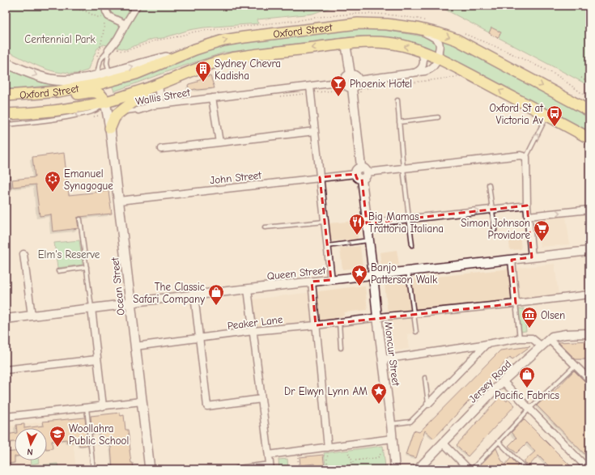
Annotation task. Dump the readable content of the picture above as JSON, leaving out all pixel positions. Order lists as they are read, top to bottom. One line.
{"streets":{"main road":["Oxford Street","Ocean Street"],"street":["Wallis Street","John Street","Queen Street","Peaker Lane","Moncur Street","Jersey Road"]},"crossings":[["Oxford Street","Ocean Street"],["Wallis Street","Moncur Street"],["John Street","Ocean Street"],["Queen Street","Ocean Street"],["Queen Street","Moncur Street"],["Ocean Street","Peaker Lane"],["Peaker Lane","Moncur Street"]],"parks":["Centennial Park","Elm's Reserve"],"places":{"building":["Sydney Chevra Kadisha"],"bar":["Phoenix Hotel"],"bus stop":["Oxford St at Victoria Av"],"synagogue":["Emanuel Synagogue"],"restaurant":["Big Mamas Trattoria Italiana"],"supermarket":["Simon Johnson Providore"],"place":["Banjo Patterson Walk","Dr Elwyn Lynn AM"],"shop":["The Classic Safari Company","Pacific Fabrics"],"museum":["Olsen"],"school or university":["Woollahra Public School"]},"north":"bottom"}
